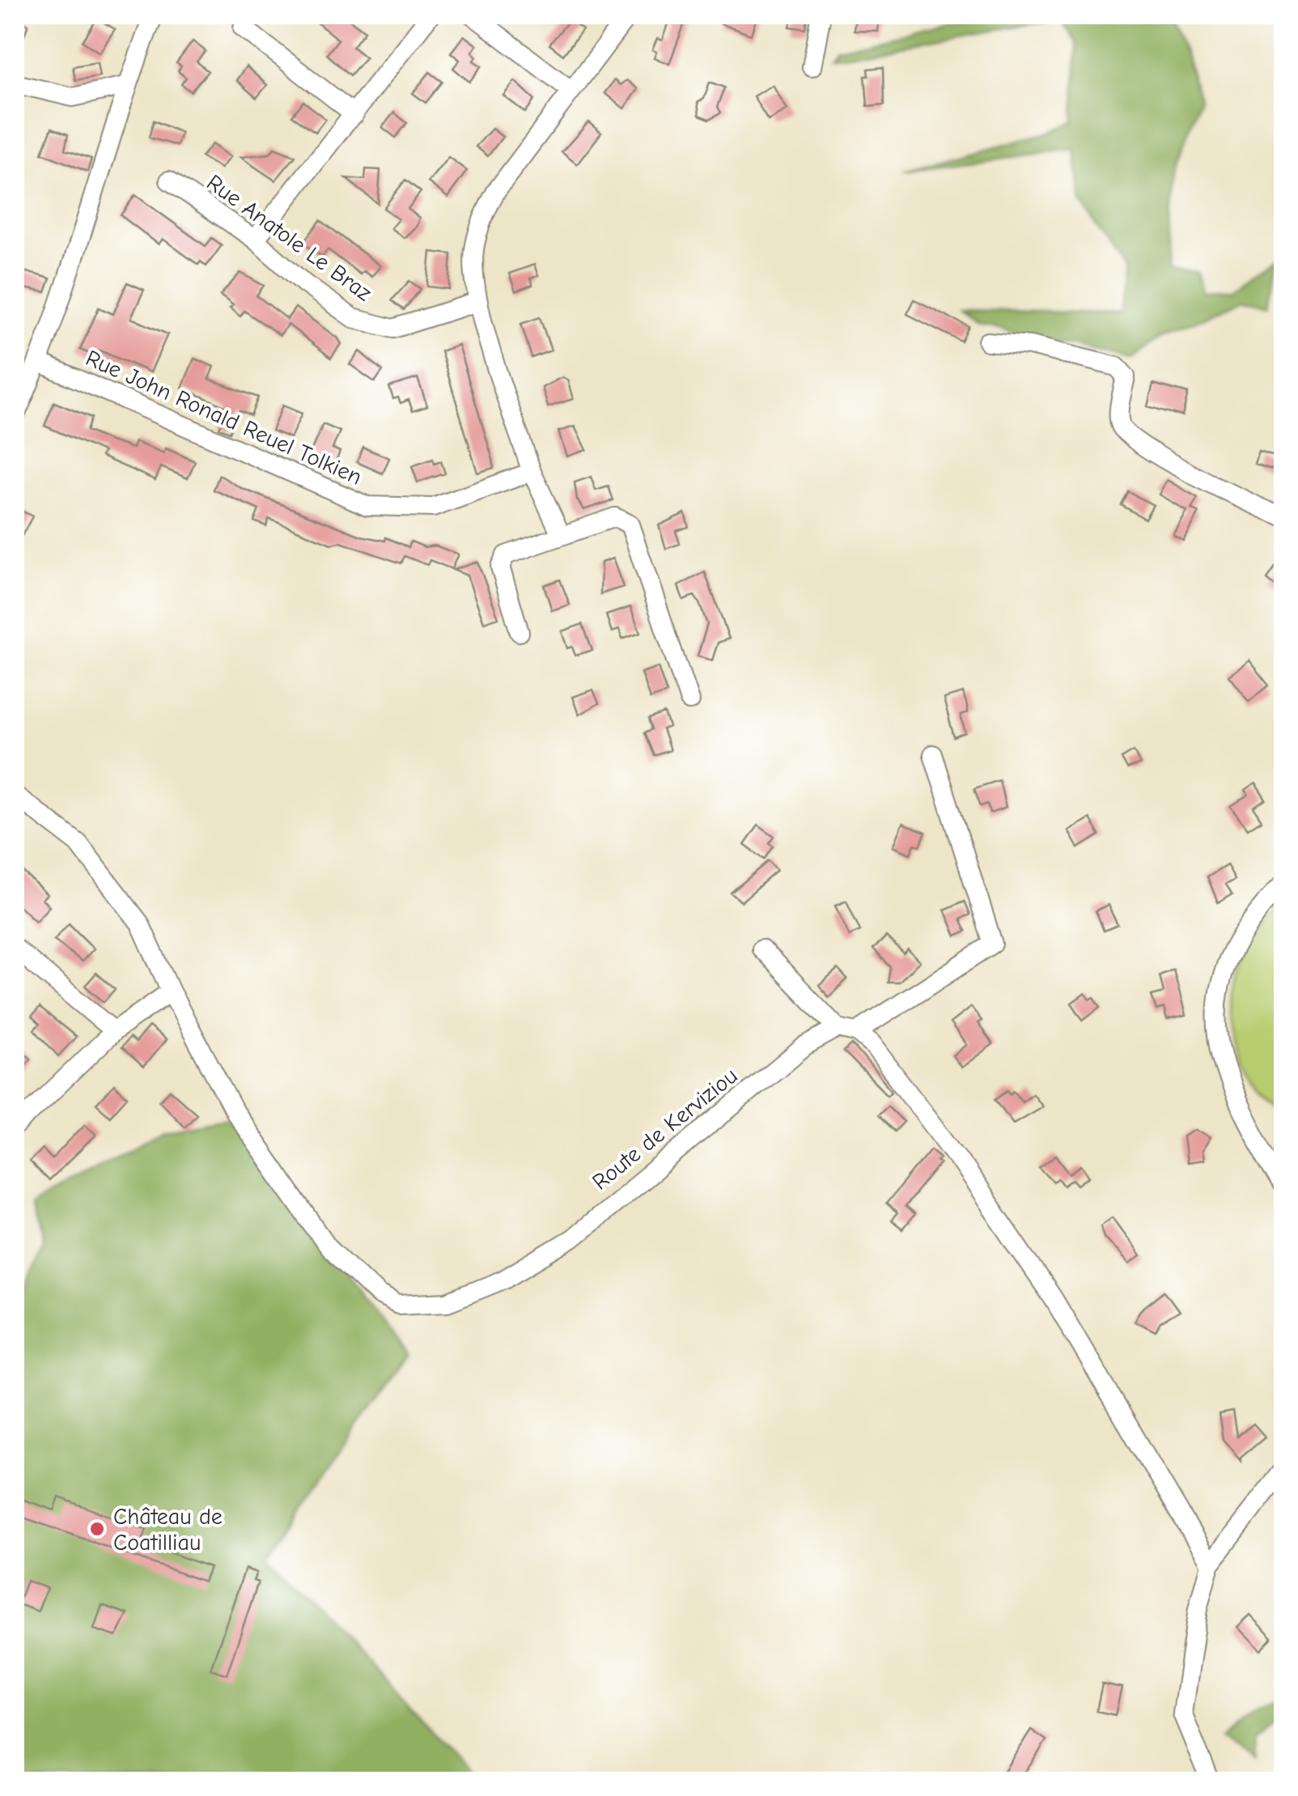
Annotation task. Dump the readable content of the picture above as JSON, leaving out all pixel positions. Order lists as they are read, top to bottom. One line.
{"streets":{"street":["Rue Anatole Le Braz","Rue John Ronald Reuel Tolkien","Route de Kerviziou"]},"places":["Château de Coatilliau"]}
